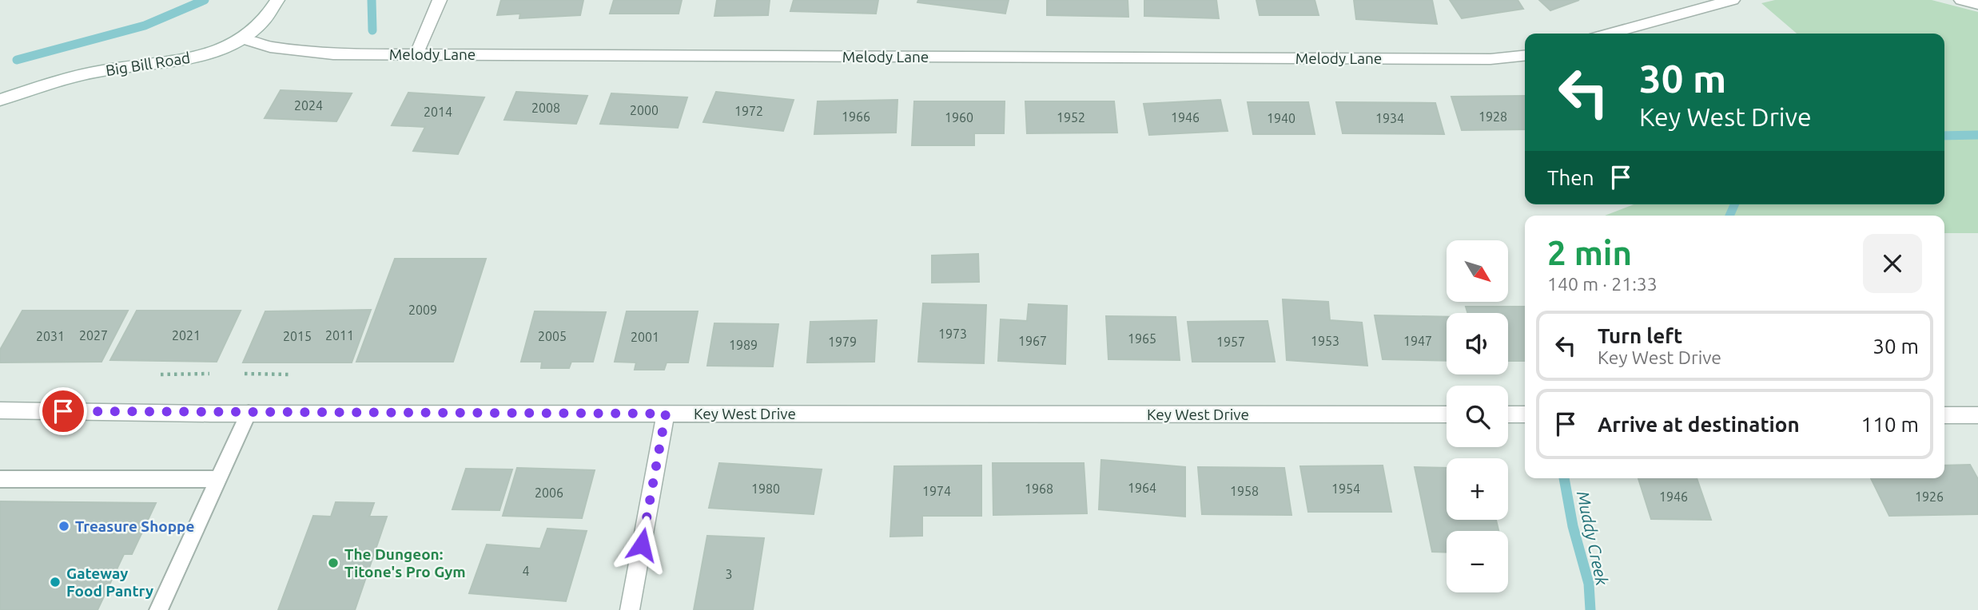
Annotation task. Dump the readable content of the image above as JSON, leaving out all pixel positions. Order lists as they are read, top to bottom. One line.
{"streets":{"street":["Melody Lane","Big Bill Road","Key West Drive"]},"crossings":[["Melody Lane","Big Bill Road"]],"water":["Muddy Creek"],"places":["Treasure Shoppe","The Dungeon: Titone's Pro Gym","Gateway Food Pantry"],"house_numbers":["2024","2008","2000","1972","2014","1966","1928","1960","1952","1946","1940","1934","2009","1973","2027","2021","2011","2031","2015","2005","2001","1965","1967","1953","1947","1979","1957","1989","1964","1980","1968","1954","1974","1958","2006","1946","1926","4","3"],"north":"bottom right","page":{"turn":["30 m","Key West Drive"],"then":"Then","heading":["2 min","140 m · 21:33"],"map_buttons":["+","−"],"list":[{"name":"Turn left","note":"Key West Drive","value":"30 m"},{"name":"Arrive at destination","value":"110 m"}]}}
